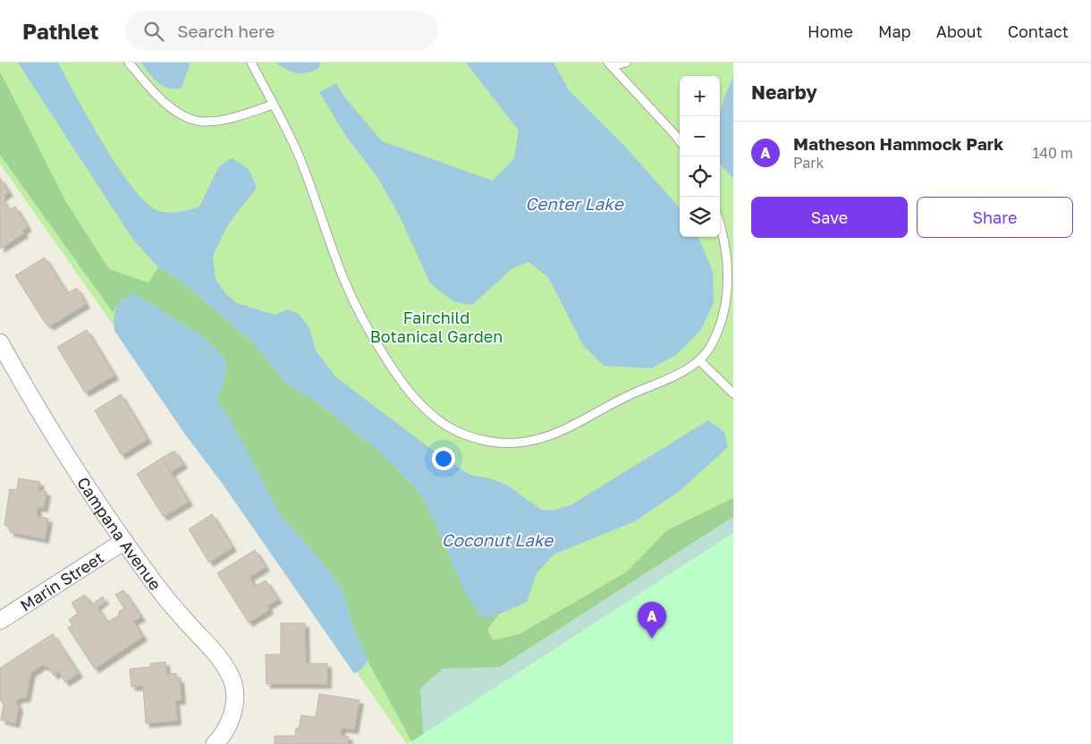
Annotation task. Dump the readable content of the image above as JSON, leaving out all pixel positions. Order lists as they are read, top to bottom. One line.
{"streets":{"street":["Campana Avenue","Marin Street"]},"crossings":[["Campana Avenue","Marin Street"]],"water":["Center Lake","Coconut Lake"],"parks":["Fairchild Botanical Garden"],"page":{"header":"Pathlet","search":"Search here","nav":["Home","Map","About","Contact"],"heading":"Nearby","map_buttons":["+","−"],"list":[{"mark":"A","name":"Matheson Hammock Park","note":"Park","value":"140 m"}],"buttons":["Save","Share"],"pins":"A"}}
